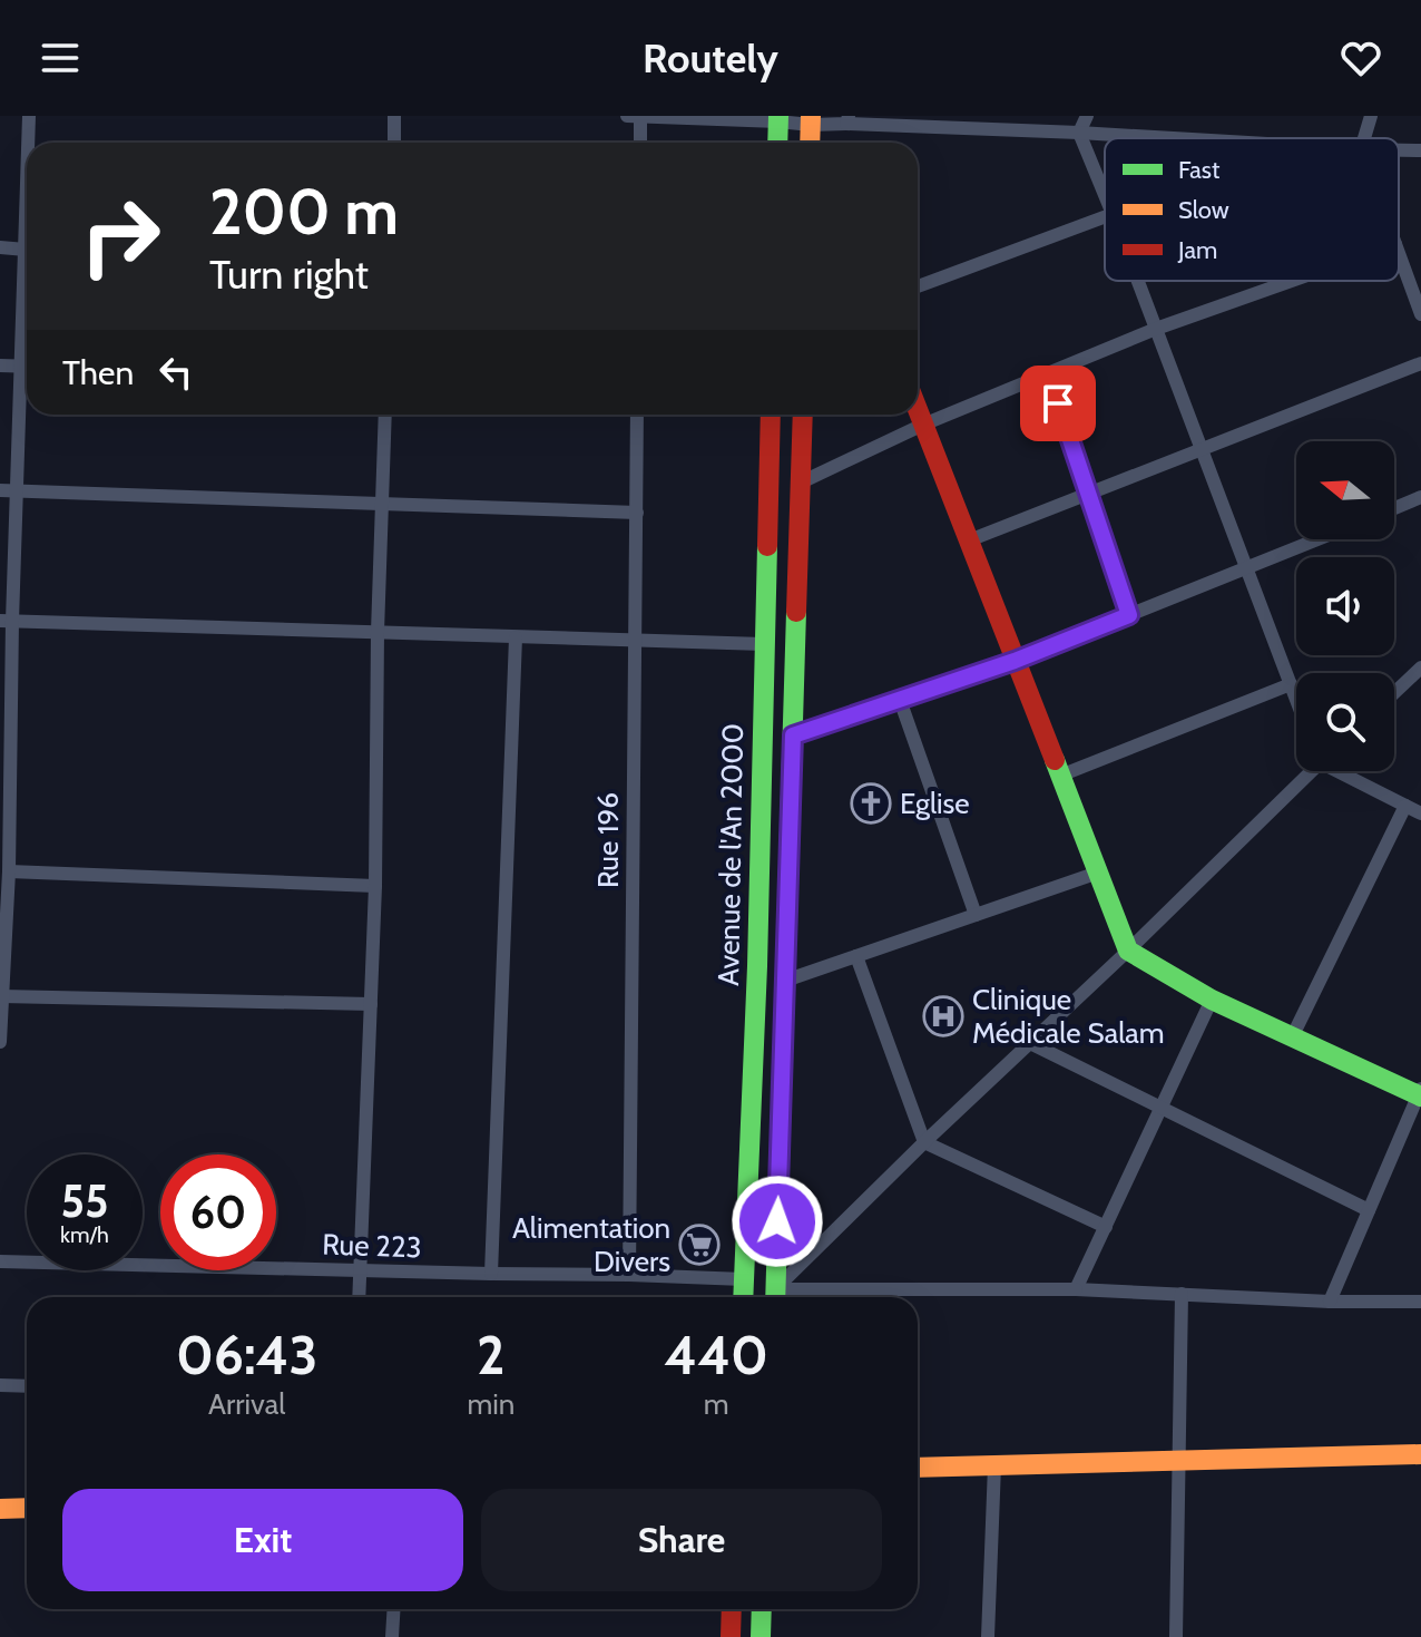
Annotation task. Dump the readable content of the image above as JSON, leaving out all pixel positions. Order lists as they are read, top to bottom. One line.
{"streets":{"main road":["Avenue de l'An 2000"],"street":["Rue 196","Rue 223"]},"crossings":[["Rue 196","Rue 223"],["Avenue de l'An 2000","Rue 223"]],"places":{"church":["Eglise"],"hospital":["Clinique Médicale Salam"],"supermarket":["Alimentation Divers"]},"legend":["Fast","Slow","Jam"],"north":"left","page":{"header":"Routely","turn":["200 m","Turn right"],"then":"Then","speed":"55 km/h","limit":"60","eta":["06:43","Arrival","2","min","440","m"],"buttons":["Exit","Share"]}}
